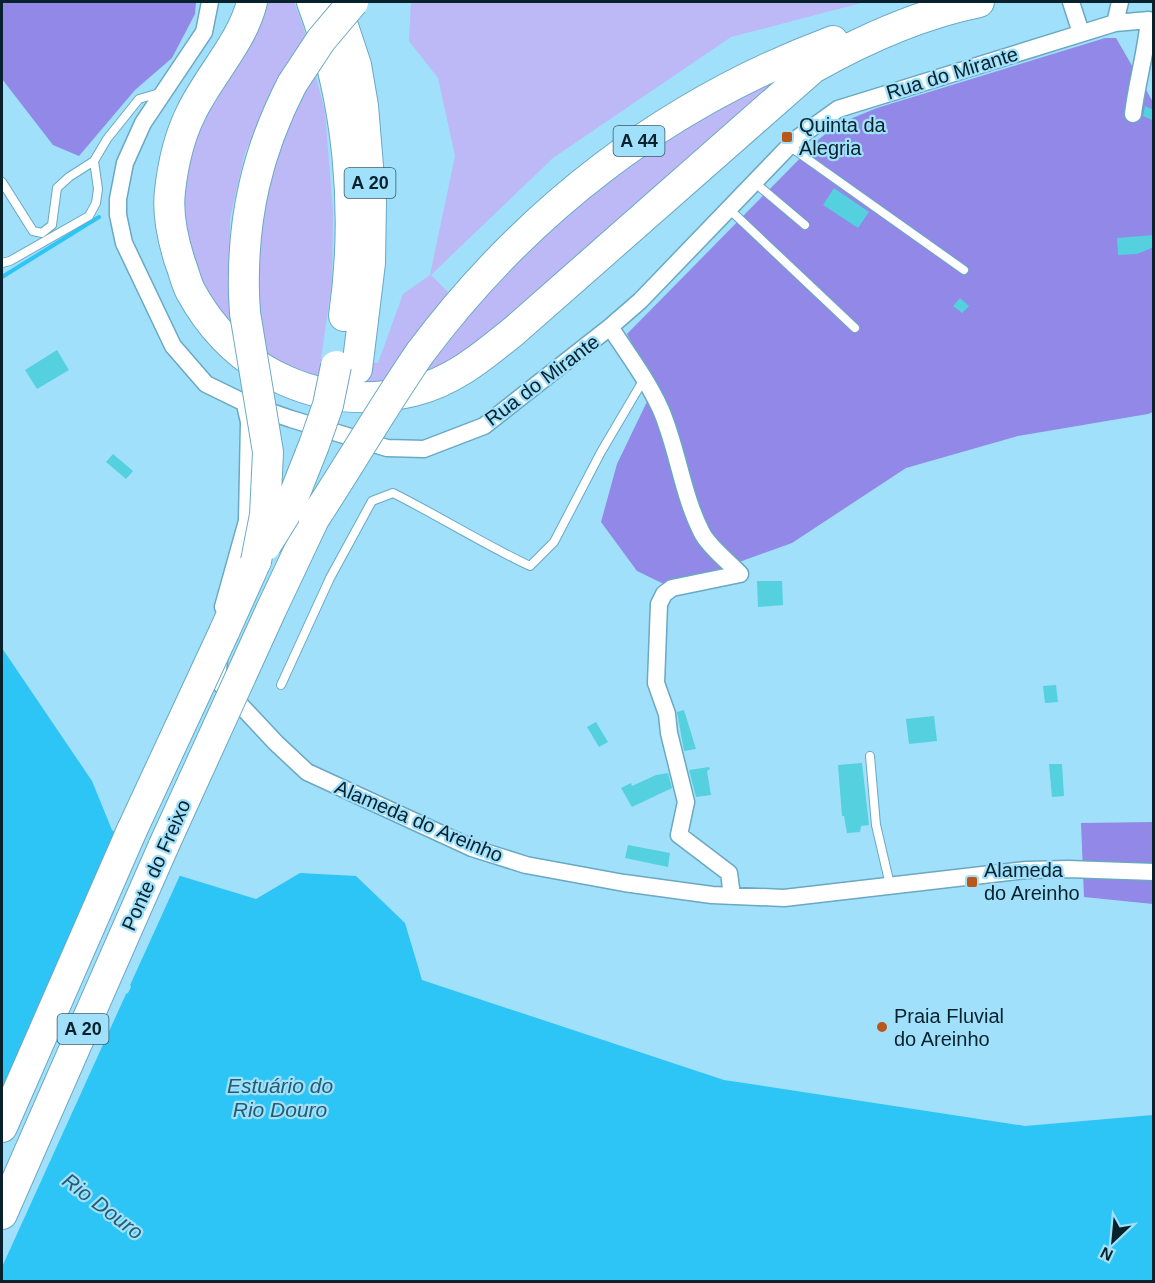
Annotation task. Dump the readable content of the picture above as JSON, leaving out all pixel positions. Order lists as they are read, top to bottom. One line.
{"streets":{"highway":["A 44","A 20","Ponte do Freixo"],"street":["Rua do Mirante","Alameda do Areinho"]},"crossings":[["Rua do Mirante","Alameda do Areinho"],["A 44","A 20"],["A 44","Ponte do Freixo"],["A 20","Ponte do Freixo"]],"water":["Estuário do Rio Douro","Rio Douro"],"places":{"transit":["Quinta da Alegria","Alameda do Areinho"],"other":["Praia Fluvial do Areinho"]},"north":"bottom left"}
